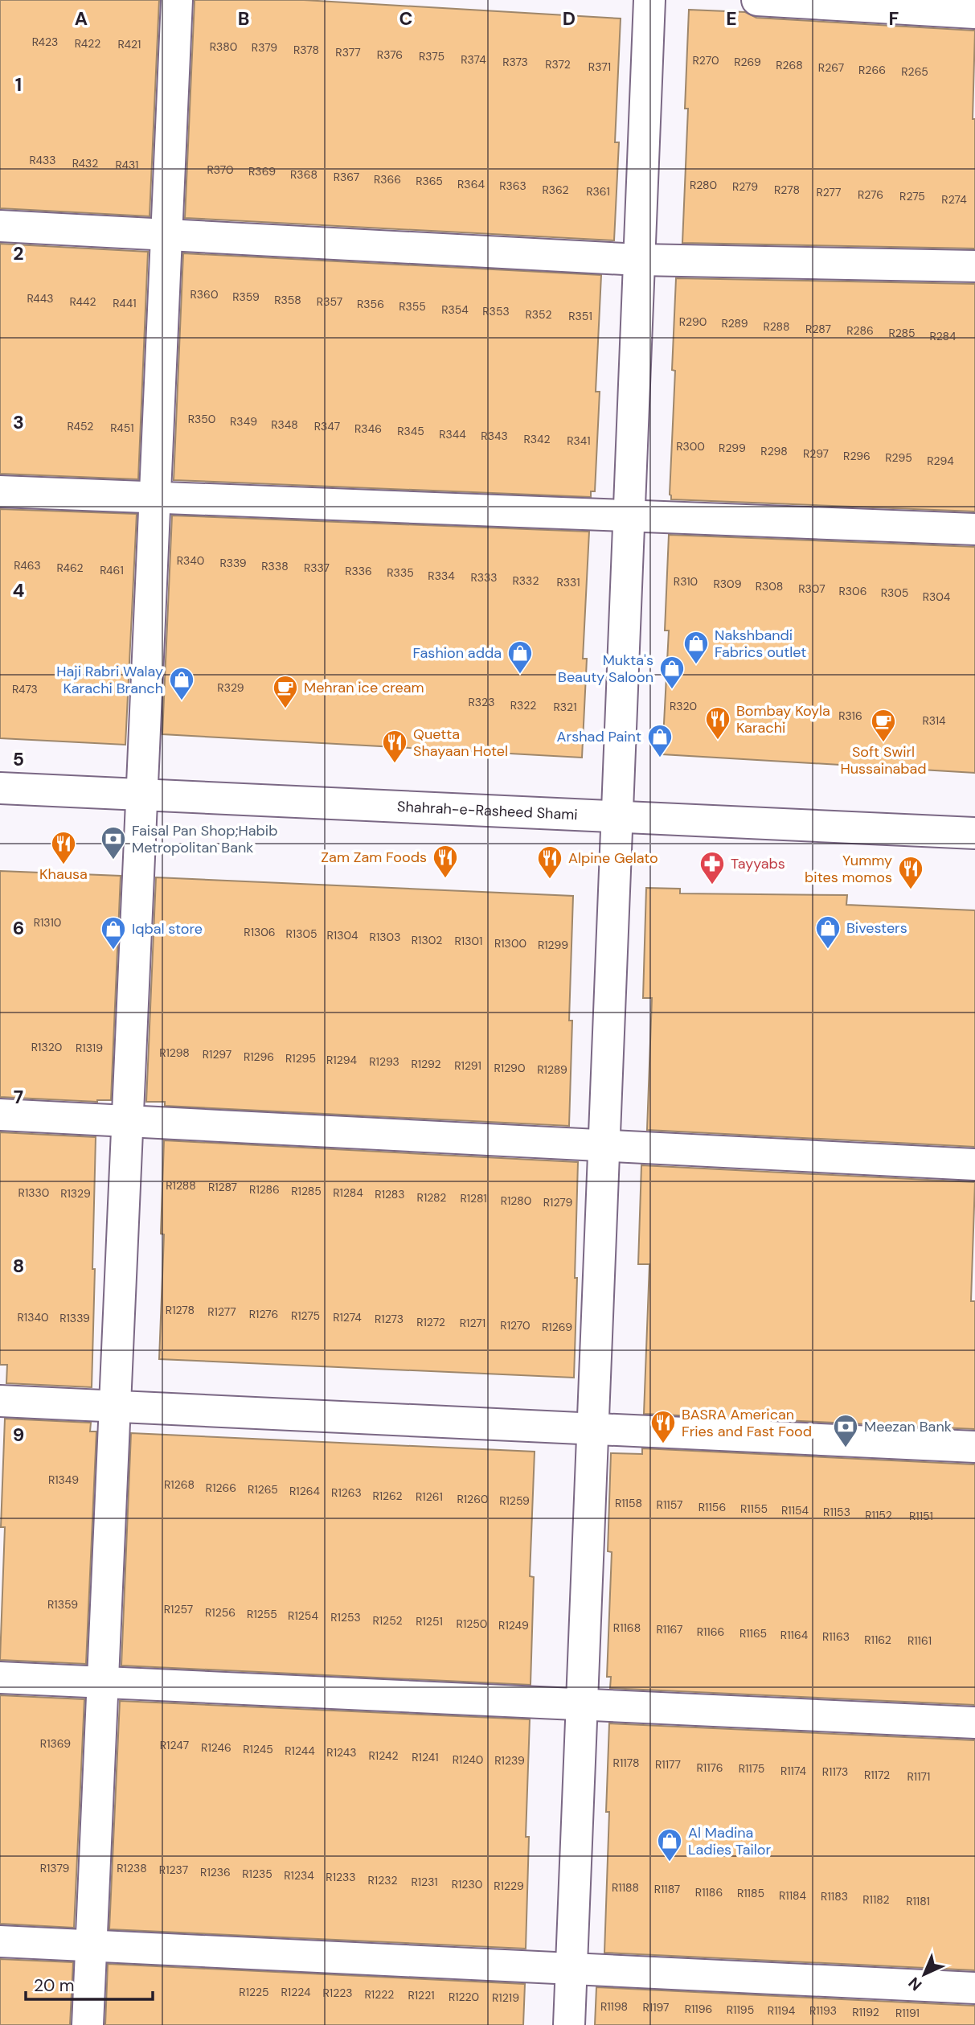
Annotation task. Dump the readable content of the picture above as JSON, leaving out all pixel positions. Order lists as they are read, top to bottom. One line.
{"streets":{"street":["Shahrah-e-Rasheed Shami"]},"places":{"shop":["Nakshbandi Fabrics outlet","Fashion adda","Mukta's Beauty Saloon","Haji Rabri Walay Karachi Branch","Arshad Paint","Bivesters","Iqbal store","Al Madina Ladies Tailor"],"cafe":["Mehran ice cream","Soft Swirl Hussainabad"],"restaurant":["Bombay Koyla Karachi","Quetta Shayaan Hotel","Khausa","Zam Zam Foods","Alpine Gelato","Yummy bites momos","BASRA American Fries and Fast Food"],"bank":["Faisal Pan Shop;Habib Metropolitan Bank","Meezan Bank"],"pharmacy":["Tayyabs"]},"house_numbers":["R423","R422","R421","R380","R379","R378","R377","R376","R375","R374","R270","R373","R269","R372","R268","R371","R267","R266","R265","R433","R432","R431","R370","R369","R368","R367","R366","R365","R364","R280","R363","R279","R362","R278","R361","R277","R276","R275","R274","R360","R359","R443","R358","R442","R357","R441","R356","R355","R354","R353","R352","R351","R290","R289","R288","R287","R286","R285","R284","R350","R349","R348","R452","R347","R451","R346","R345","R344","R343","R342","R341","R300","R299","R298","R297","R296","R295","R294","R340","R339","R463","R338","R462","R337","R461","R336","R335","R334","R333","R332","R310","R331","R309","R308","R307","R306","R305","R304","R329","R473","R323","R322","R320","R321","R316","R314","R1310","R1306","R1305","R1304","R1303","R1302","R1301","R1300","R1299","R1320","R1319","R1298","R1297","R1296","R1295","R1294","R1293","R1292","R1291","R1290","R1289","R1288","R1287","R1286","R1285","R1330","R1284","R1329","R1283","R1282","R1281","R1280","R1279","R1278","R1277","R1276","R1275","R1340","R1274","R1339","R1273","R1272","R1271","R1270","R1269","R1349","R1268","R1266","R1265","R1264","R1263","R1262","R1261","R1260","R1259","R1158","R1157","R1156","R1155","R1154","R1153","R1152","R1151","R1359","R1257","R1256","R1255","R1254","R1253","R1252","R1251","R1250","R1249","R1168","R1167","R1166","R1165","R1164","R1163","R1162","R1161","R1369","R1247","R1246","R1245","R1244","R1243","R1242","R1241","R1240","R1239","R1178","R1177","R1176","R1175","R1174","R1173","R1172","R1171","R1379","R1238","R1237","R1236","R1235","R1234","R1233","R1232","R1231","R1230","R1229","R1188","R1187","R1186","R1185","R1184","R1183","R1182","R1181","R1225","R1224","R1223","R1222","R1221","R1220","R1219","R1198","R1197","R1196","R1195","R1194","R1193","R1192","R1191"],"scale_bar":"20 m","north":"bottom left","grid":{"columns":["A","B","C","D","E","F"],"rows":["1","2","3","4","5","6","7","8","9"]}}
